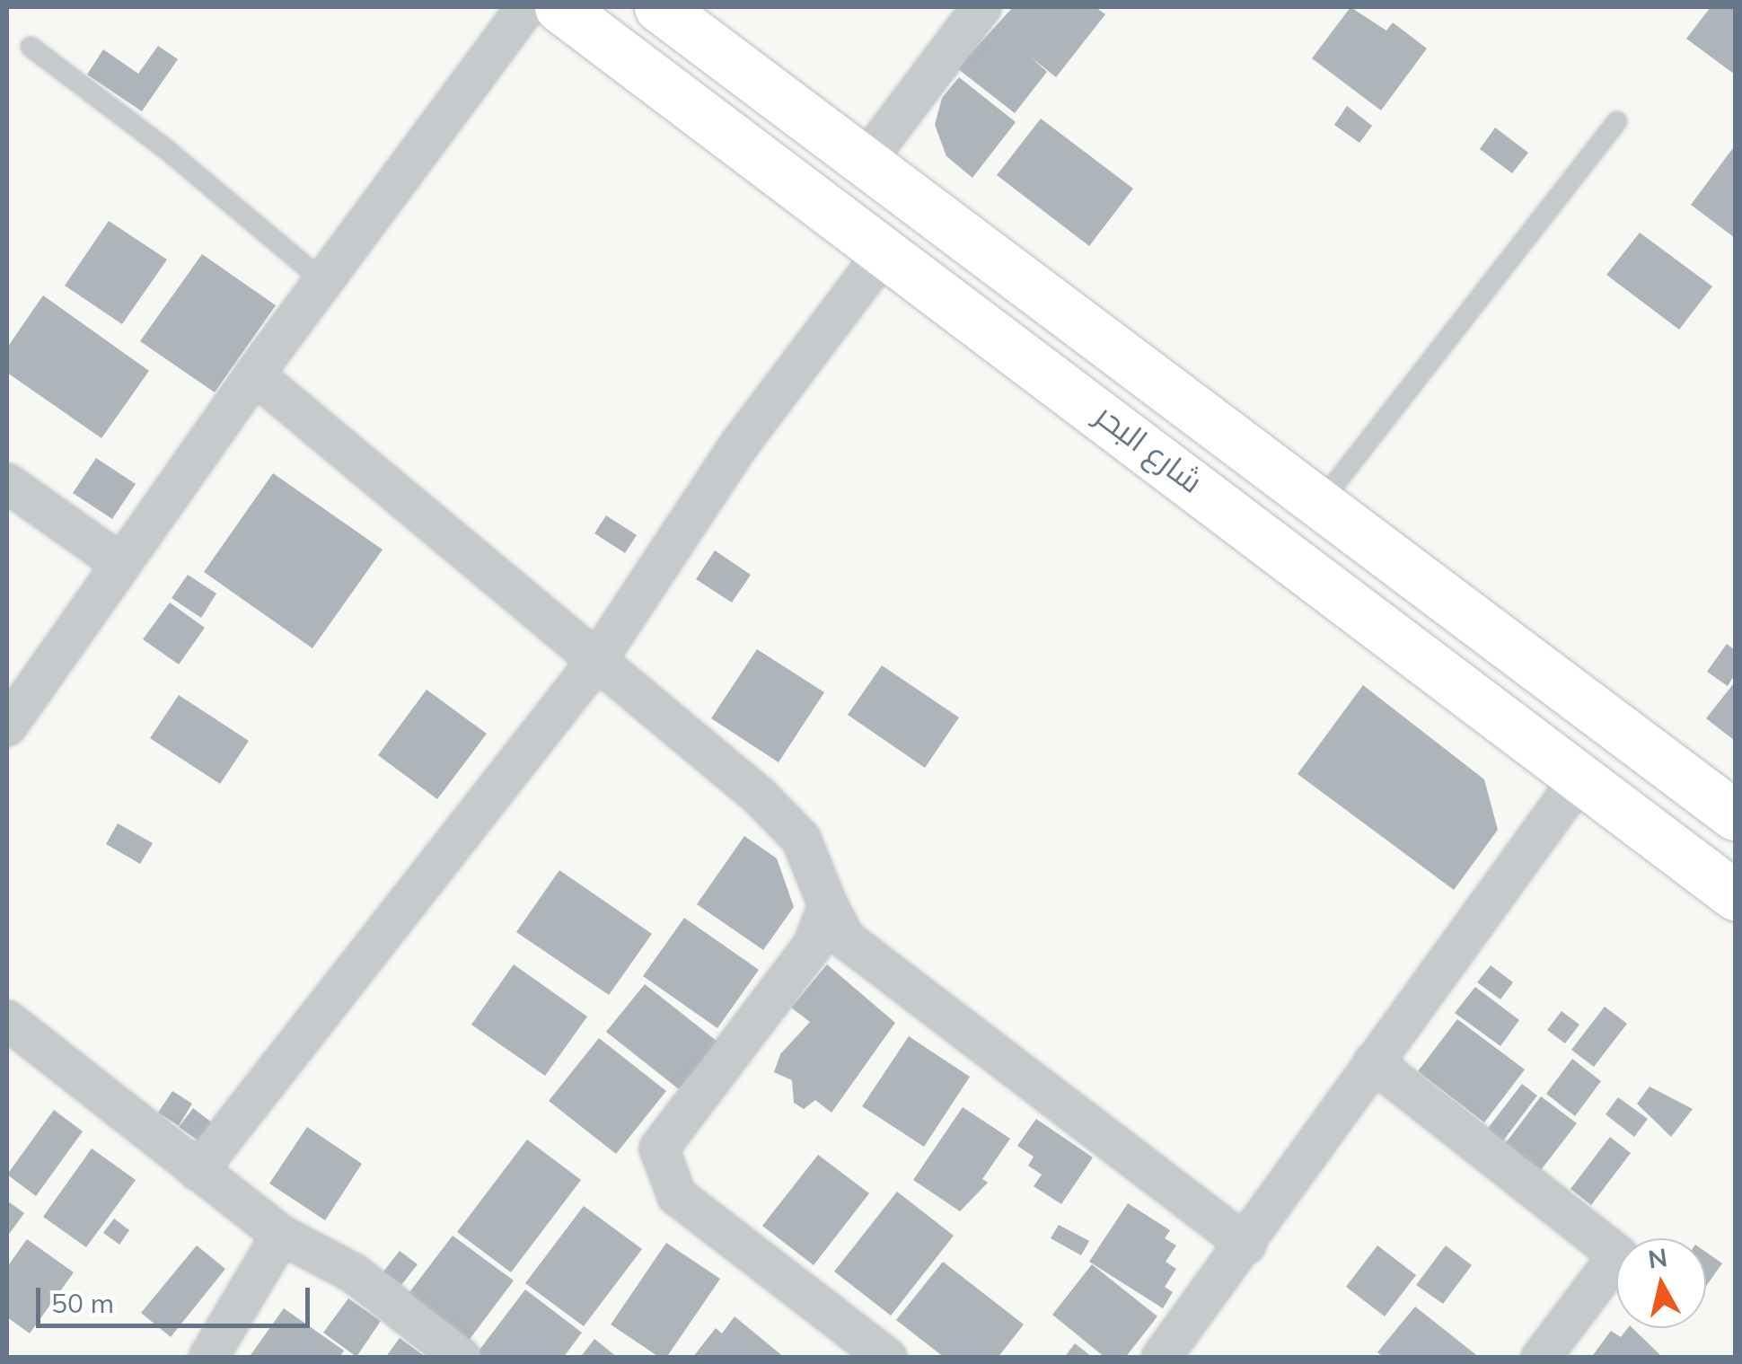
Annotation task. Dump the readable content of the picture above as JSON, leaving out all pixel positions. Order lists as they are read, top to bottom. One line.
{"streets":{"main road":["شارع البحر"]},"scale_bar":"50 m","north":"top"}
